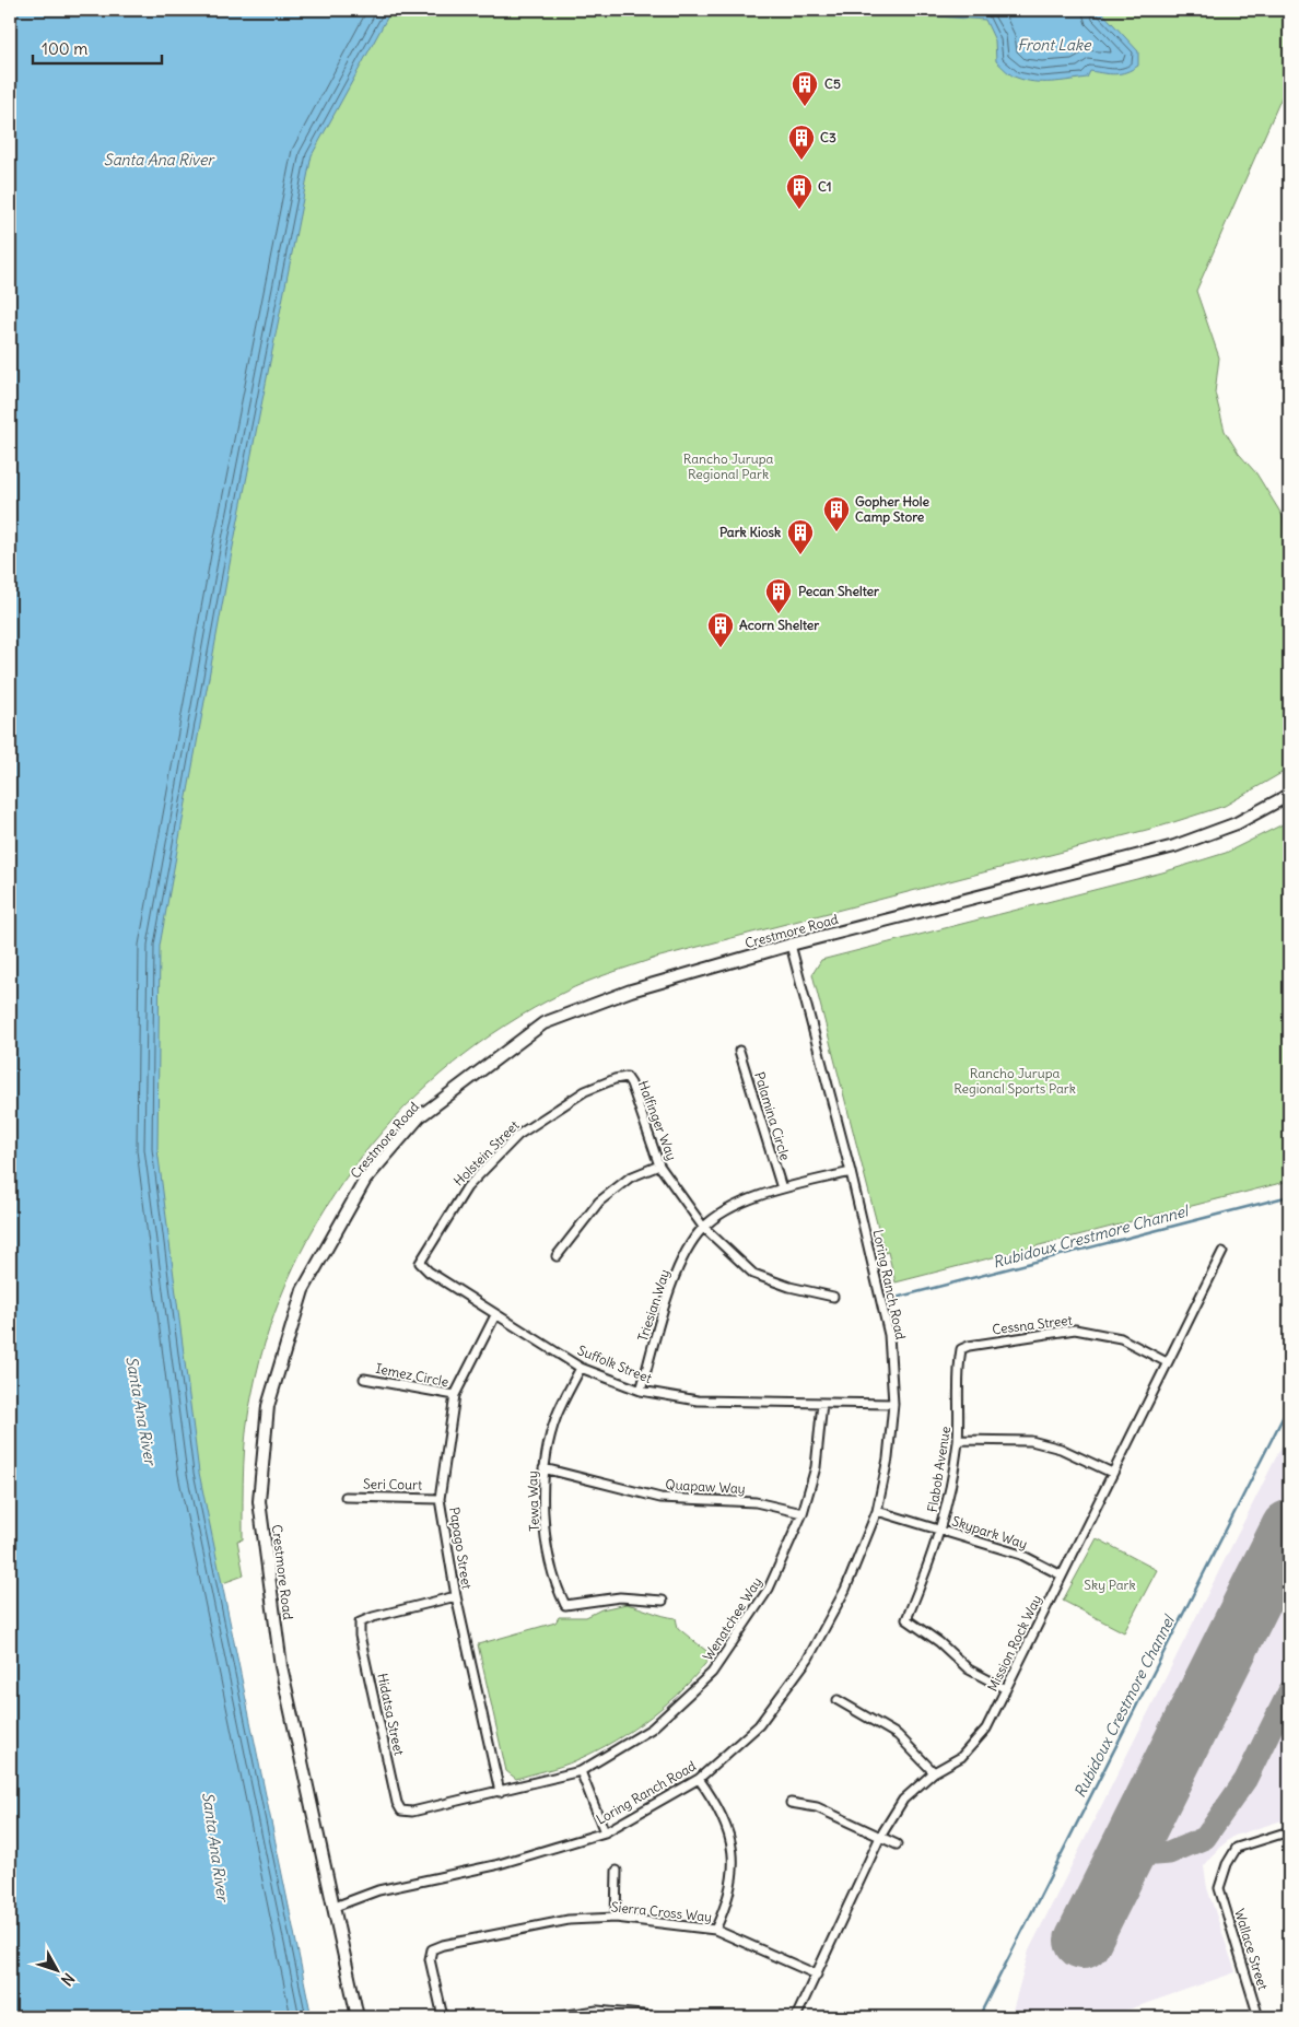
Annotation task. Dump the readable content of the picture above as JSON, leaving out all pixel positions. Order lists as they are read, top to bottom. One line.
{"streets":{"street":["Crestmore Road","Palamina Circle","Halfinger Way","Holstein Street","Loring Ranch Road","Triesian Way","Cessna Street","Suffolk Street","Iemez Circle","Flabob Avenue","Seri Court","Quapaw Way","Tewa Way","Skypark Way","Papago Street","Wenatchee Way","Mission Rock Way","Hidatsa Street","Sierra Cross Way","Wallace Street"]},"crossings":[["Crestmore Road","Loring Ranch Road"],["Palamina Circle","Triesian Way"],["Halfinger Way","Holstein Street"],["Halfinger Way","Triesian Way"],["Holstein Street","Suffolk Street"],["Loring Ranch Road","Triesian Way"],["Loring Ranch Road","Suffolk Street"],["Loring Ranch Road","Skypark Way"],["Triesian Way","Suffolk Street"],["Cessna Street","Flabob Avenue"],["Cessna Street","Mission Rock Way"],["Suffolk Street","Tewa Way"],["Suffolk Street","Papago Street"],["Suffolk Street","Wenatchee Way"],["Iemez Circle","Papago Street"],["Flabob Avenue","Skypark Way"],["Flabob Avenue","Mission Rock Way"],["Seri Court","Papago Street"],["Quapaw Way","Tewa Way"],["Quapaw Way","Wenatchee Way"],["Skypark Way","Mission Rock Way"],["Papago Street","Wenatchee Way"],["Papago Street","Hidatsa Street"],["Wenatchee Way","Hidatsa Street"],["Mission Rock Way","Sierra Cross Way"]],"water":["Front Lake","Santa Ana River","Rubidoux Crestmore Channel"],"parks":["Rancho Jurupa Regional Park","Rancho Jurupa Regional Sports Park","Sky Park"],"places":{"building":["C5","C3","C1","Gopher Hole Camp Store","Park Kiosk","Pecan Shelter","Acorn Shelter"]},"scale_bar":"100 m","north":"bottom right"}
